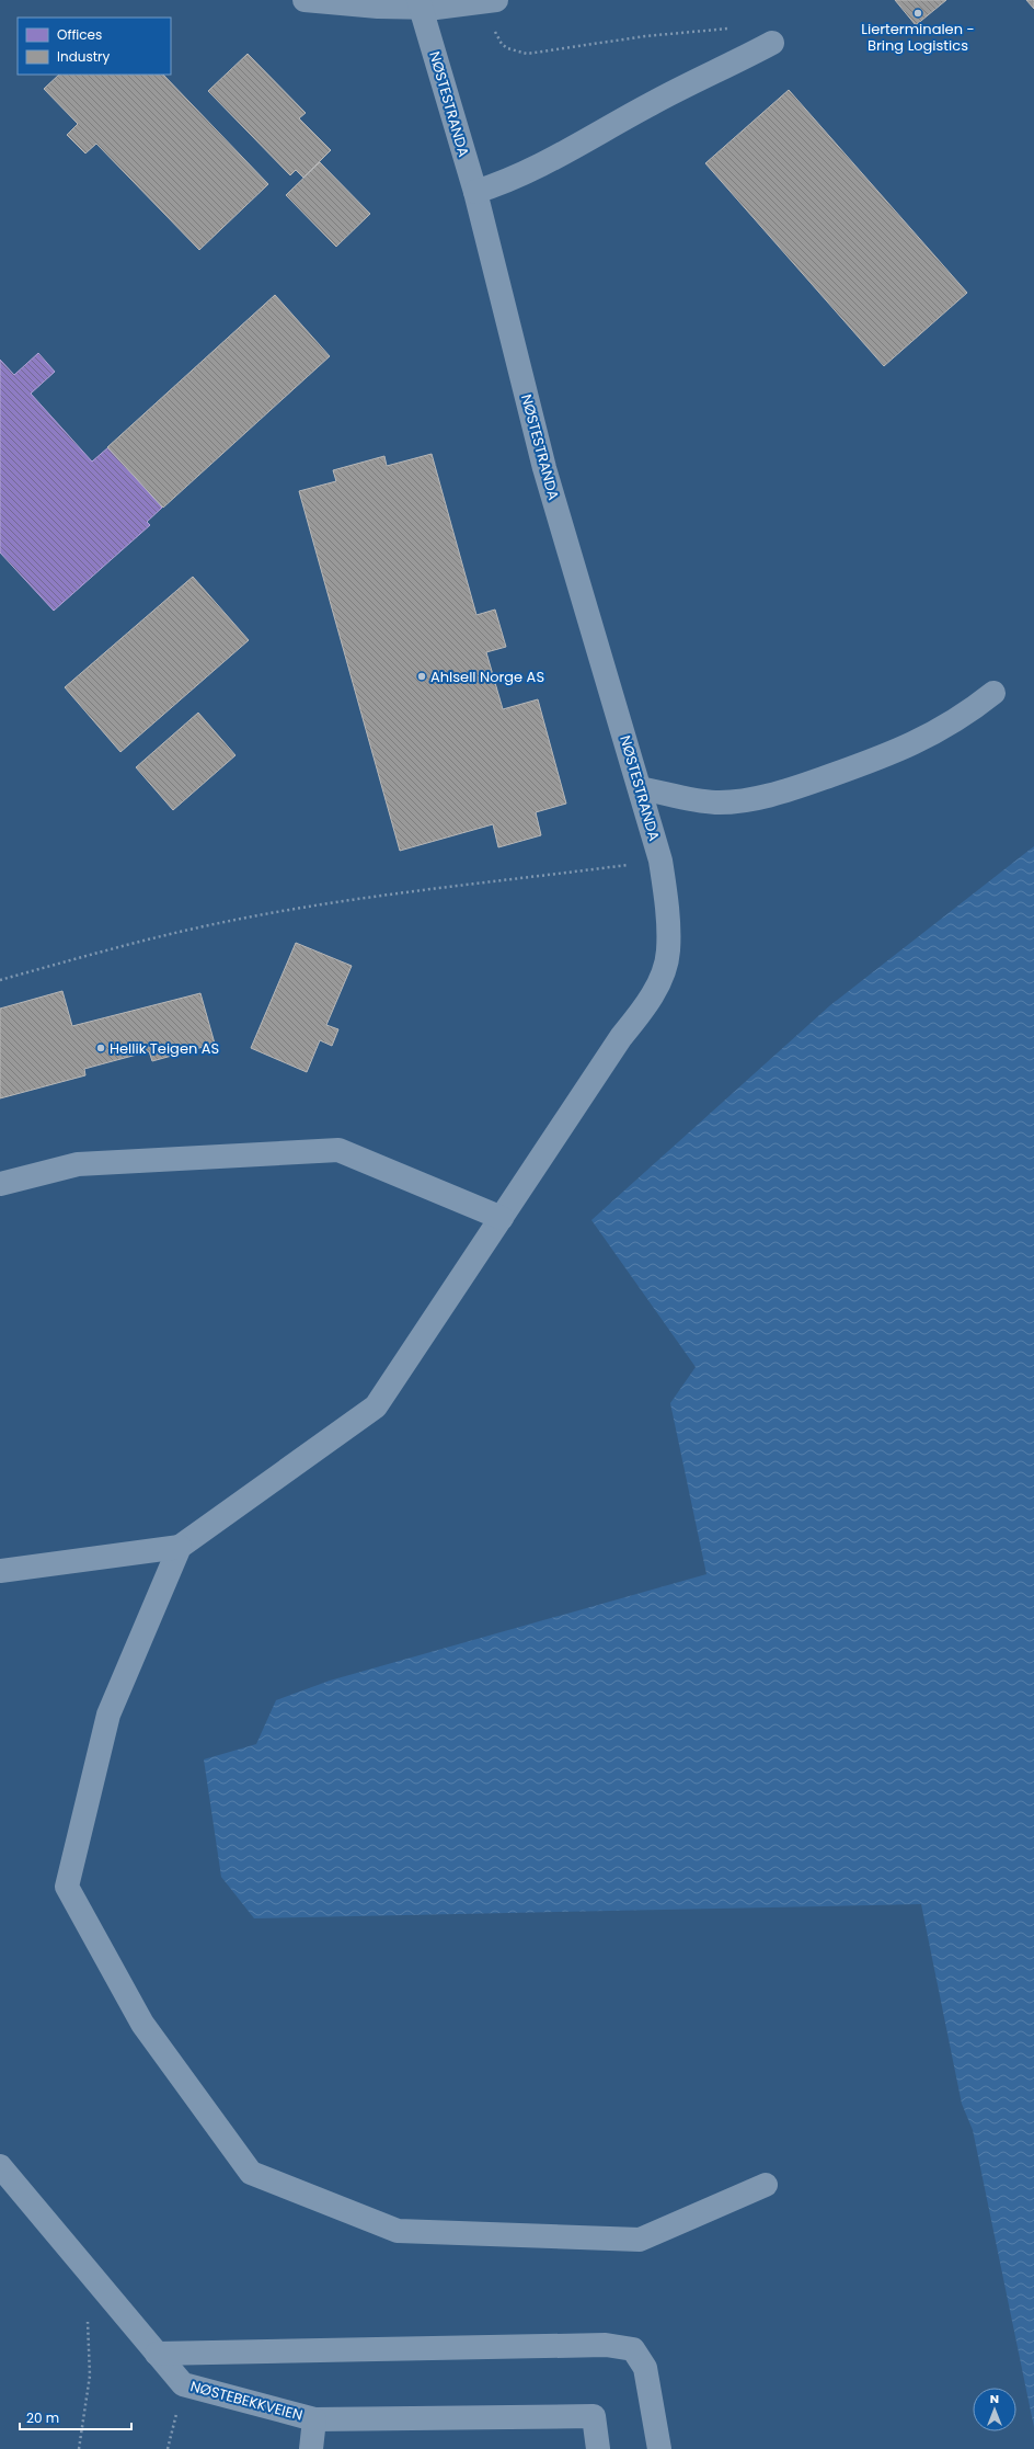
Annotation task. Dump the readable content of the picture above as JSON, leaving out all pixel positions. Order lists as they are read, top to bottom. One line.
{"streets":{"street":["NØSTESTRANDA","NØSTEBEKKVEIEN"]},"places":["Lierterminalen - Bring Logistics","Ahlsell Norge AS","Hellik Teigen AS"],"legend":["Offices","Industry"],"scale_bar":"20 m","north":"top"}
